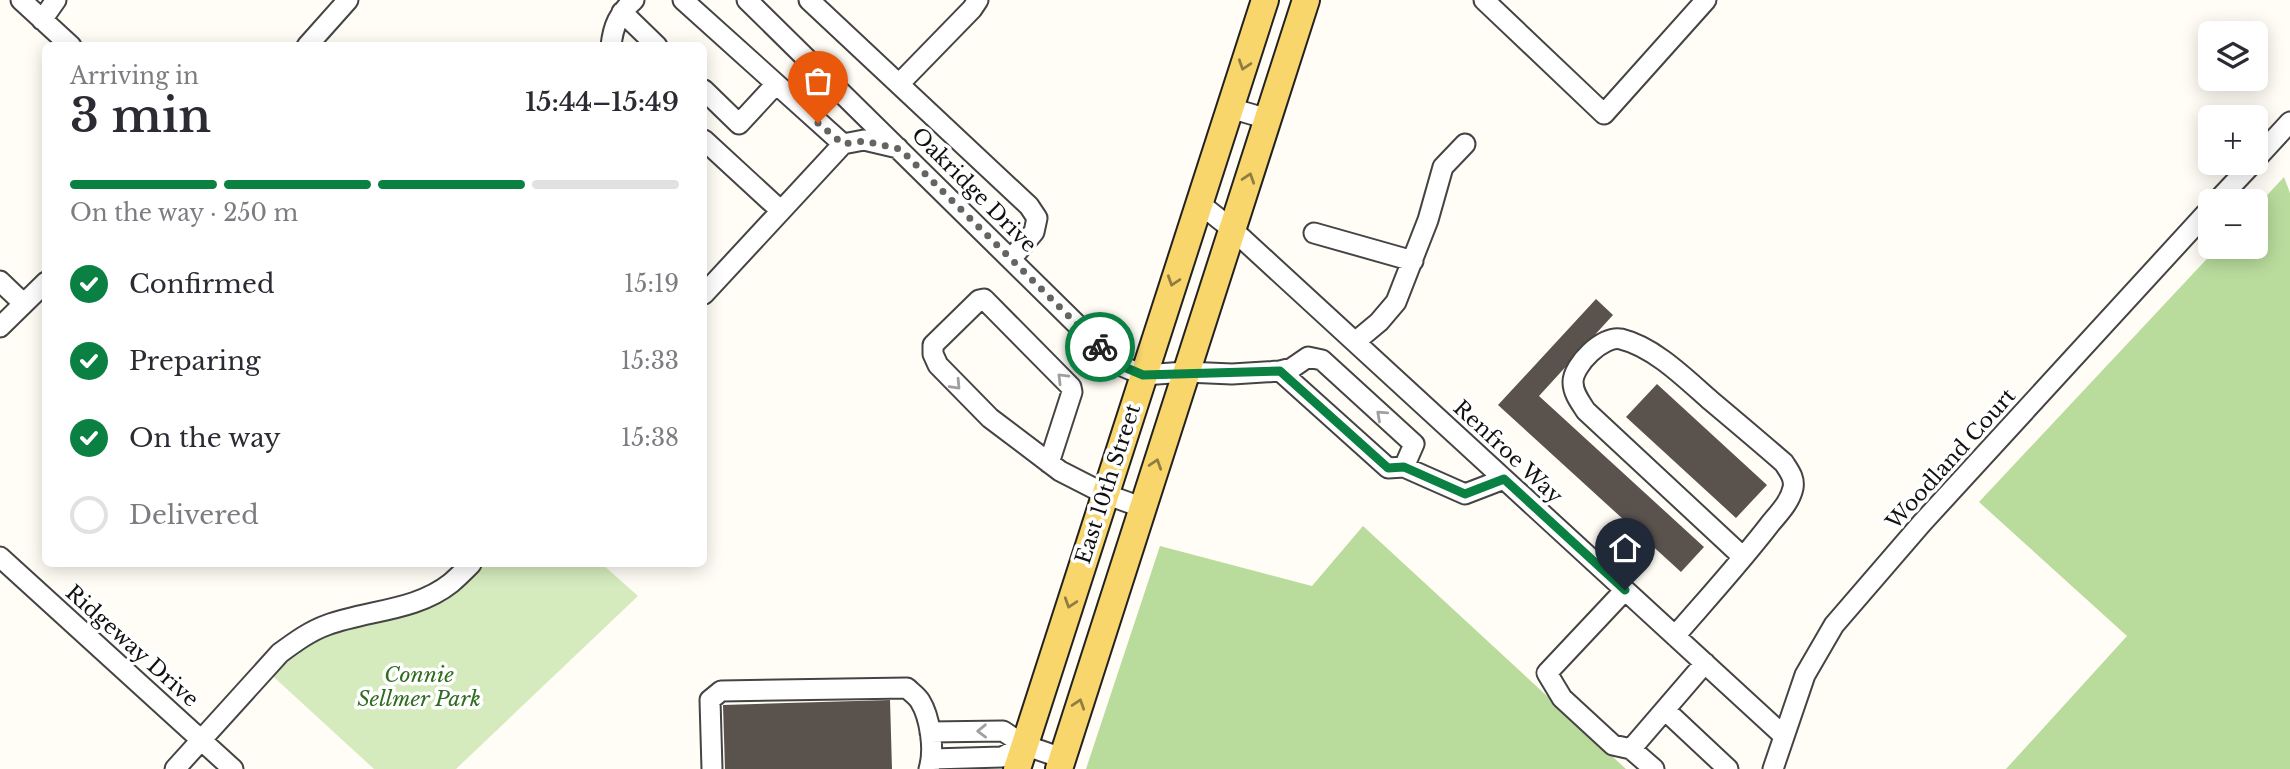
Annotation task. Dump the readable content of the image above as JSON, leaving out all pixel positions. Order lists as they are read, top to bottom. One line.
{"streets":{"main road":["East 10th Street"],"street":["Oakridge Drive","Renfroe Way","Woodland Court","Ridgeway Drive"]},"crossings":[["Oakridge Drive","East 10th Street"],["Renfroe Way","Woodland Court"],["Renfroe Way","East 10th Street"]],"parks":["Connie Sellmer Park"],"page":{"map_buttons":["+","−"],"heading":["3 min","Arriving in","15:44–15:49"],"bar":"On the way · 250 m","list":[["Confirmed","15:19"],["Preparing","15:33"],["On the way","15:38"],"Delivered"]}}
